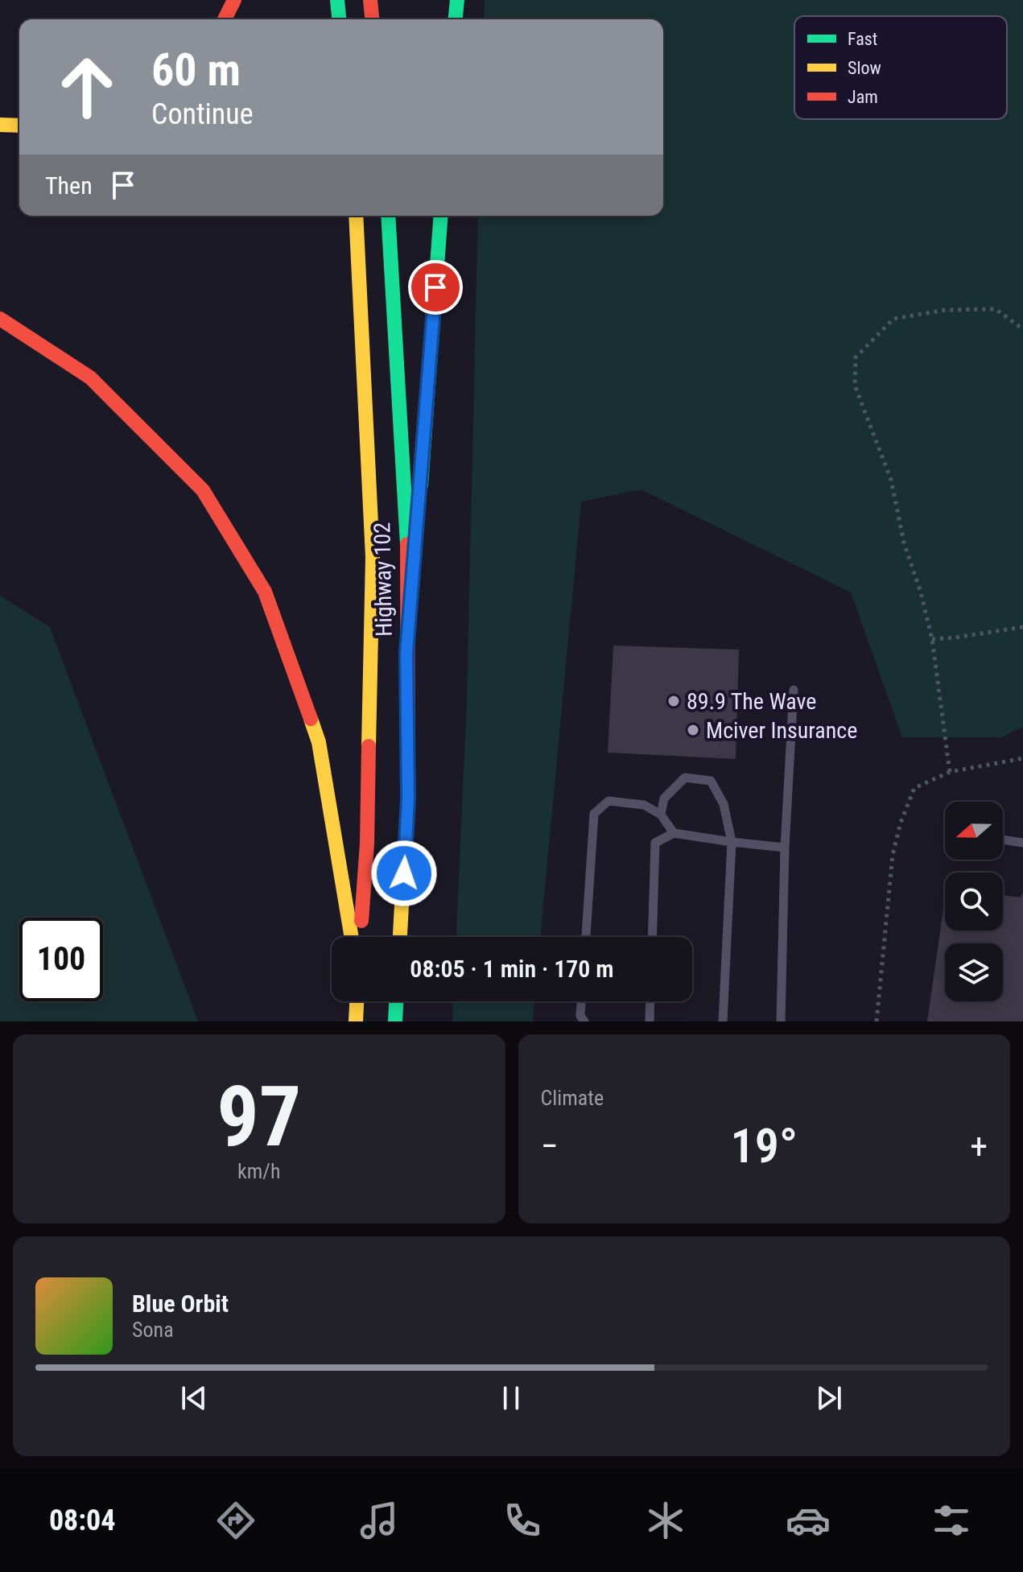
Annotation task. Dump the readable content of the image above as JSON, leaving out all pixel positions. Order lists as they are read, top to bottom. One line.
{"streets":{"highway":["Highway 102"]},"places":["89.9 The Wave","Mciver Insurance"],"legend":["Fast","Slow","Jam"],"north":"left","page":{"turn":["60 m","Continue"],"then":"Then","limit":"100","trip":"08:05 · 1 min · 170 m","tile":[["97","km/h"],"Climate"],"heat":["−","19°","+"],"song":["Blue Orbit","Sona"],"tabs":"08:04"}}
